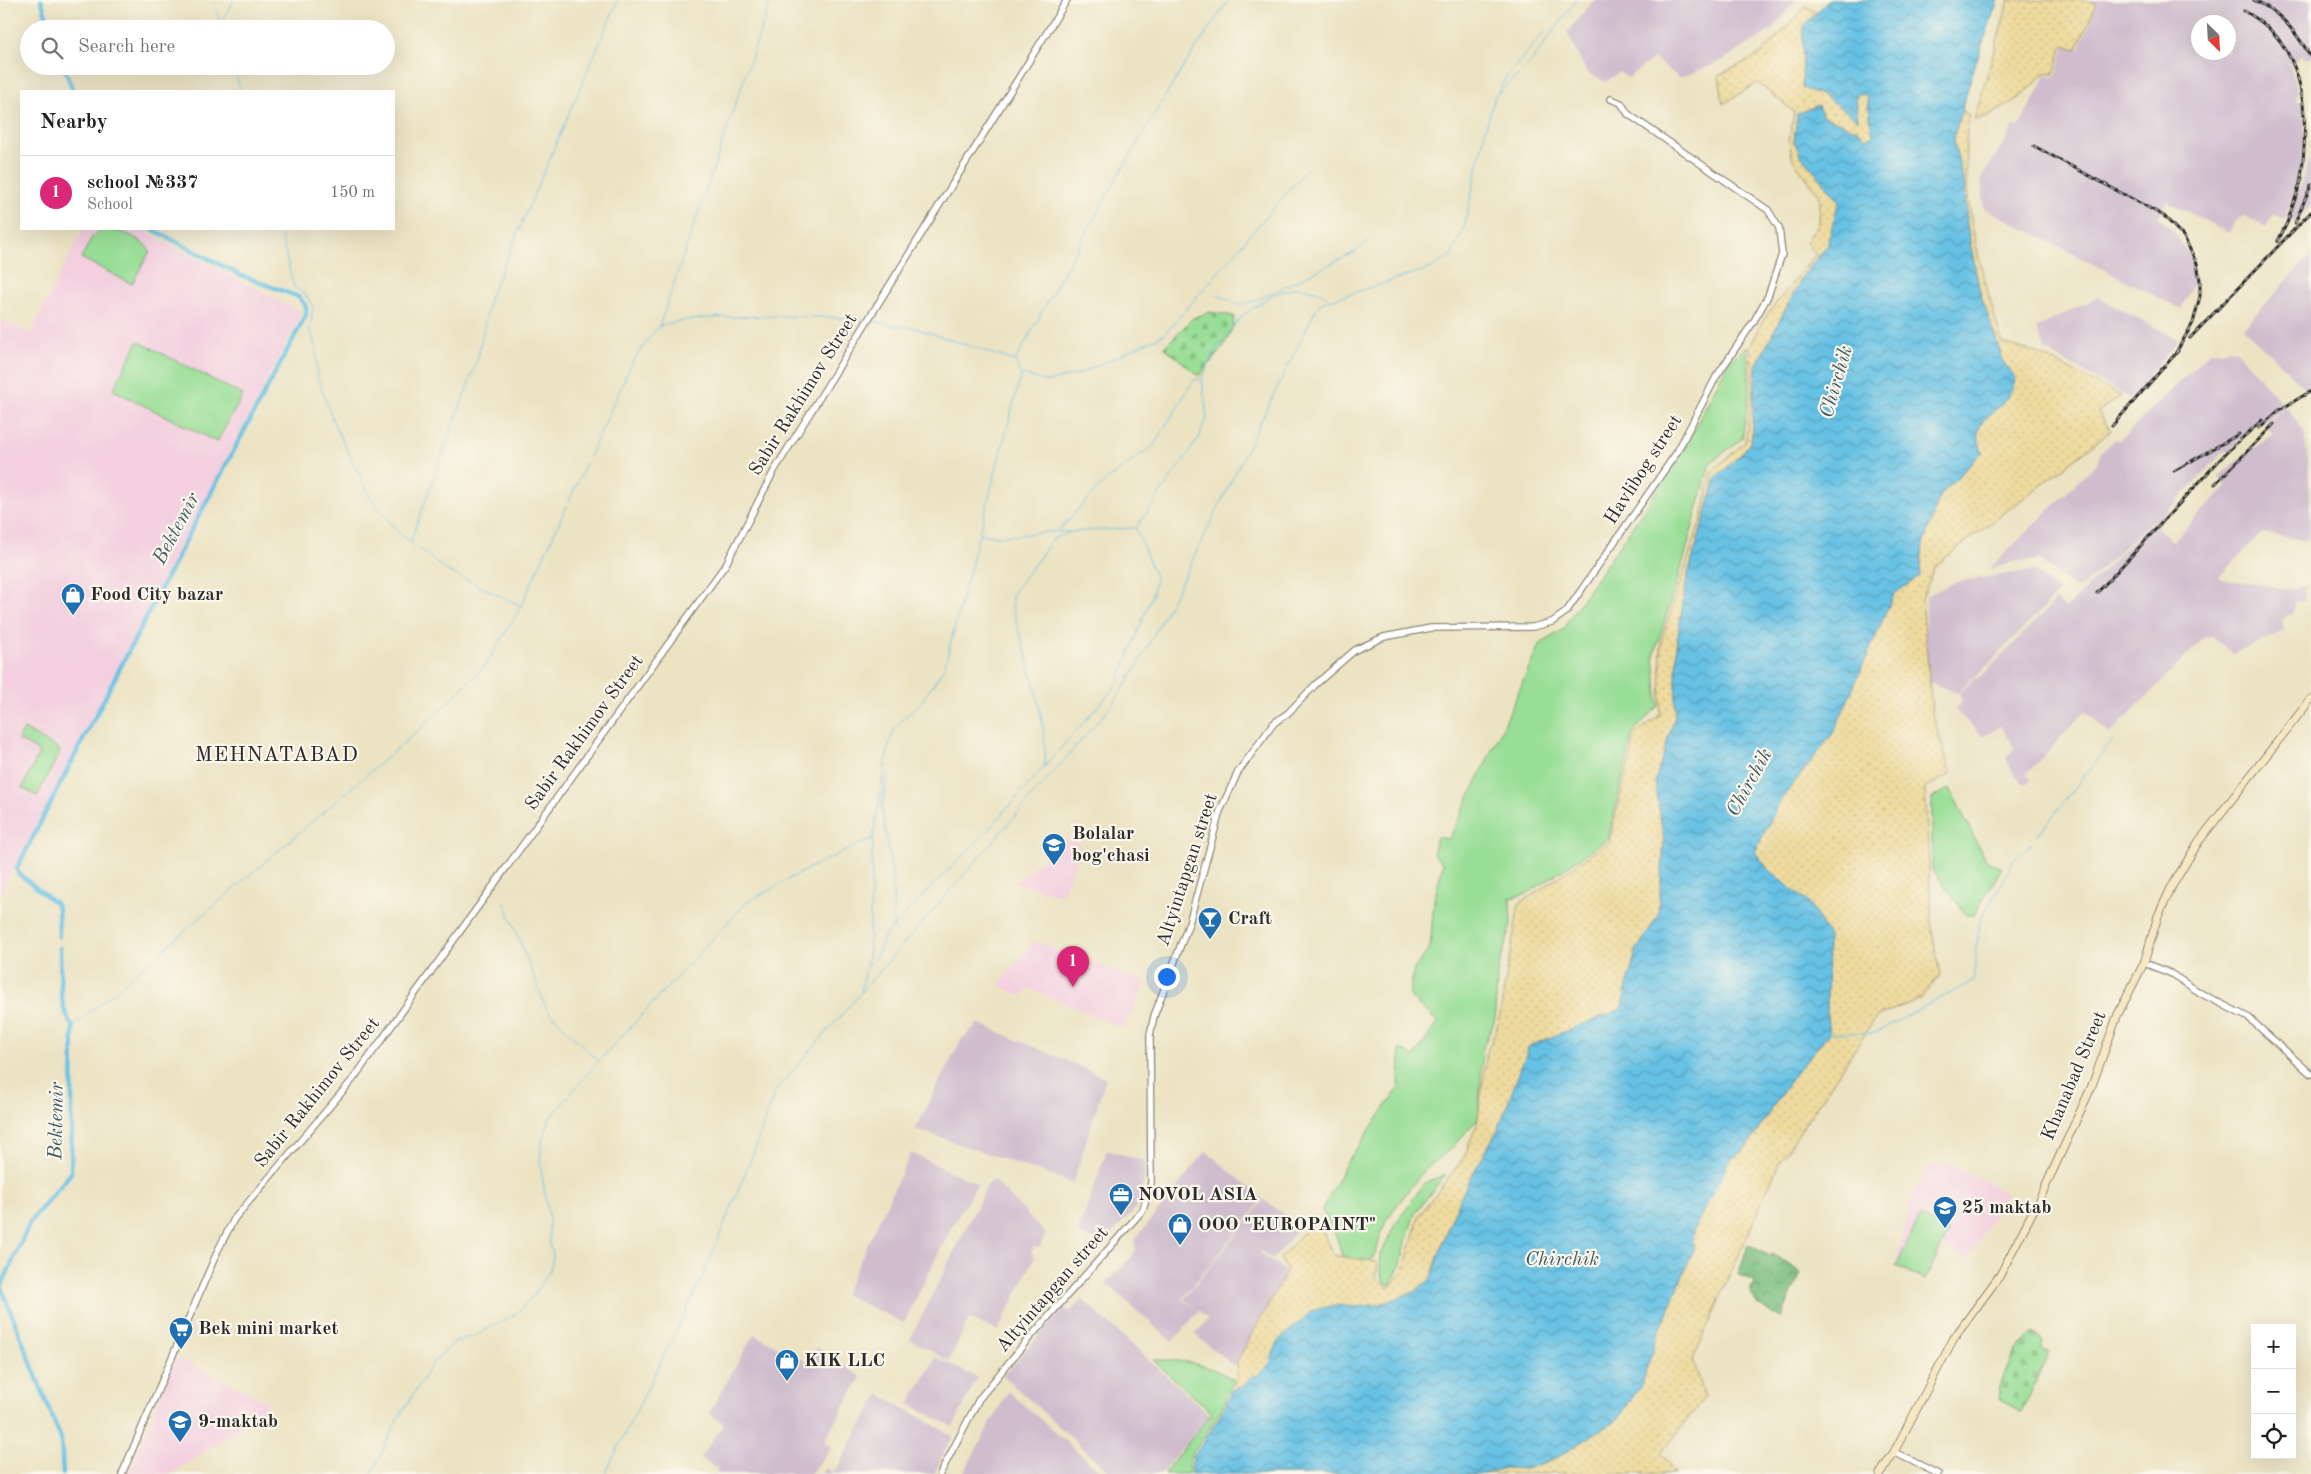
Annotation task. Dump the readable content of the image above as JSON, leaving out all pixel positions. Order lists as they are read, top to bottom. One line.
{"streets":{"main road":["Khanabad Street"],"street":["Sabir Rakhimov Street","Hаvlibog street","Altyintapgan street"]},"crossings":[["Hаvlibog street","Altyintapgan street"]],"districts":["MEHNATABAD"],"water":["Chirchik","Bektemir"],"places":{"shop":["Food City bazar","OOO \"EUROPAINT\"","KIK LLC"],"school or university":["Bolalar bog'chasi","25 maktab","9-maktab"],"bar":["Craft"],"office":["NOVOL ASIA"],"supermarket":["Bek mini market"]},"north":"bottom right","page":{"search":"Search here","heading":"Nearby","list":[{"mark":"1","name":"school №337","note":"School","value":"150 m"}],"pins":"1","map_buttons":["+","−"]}}
